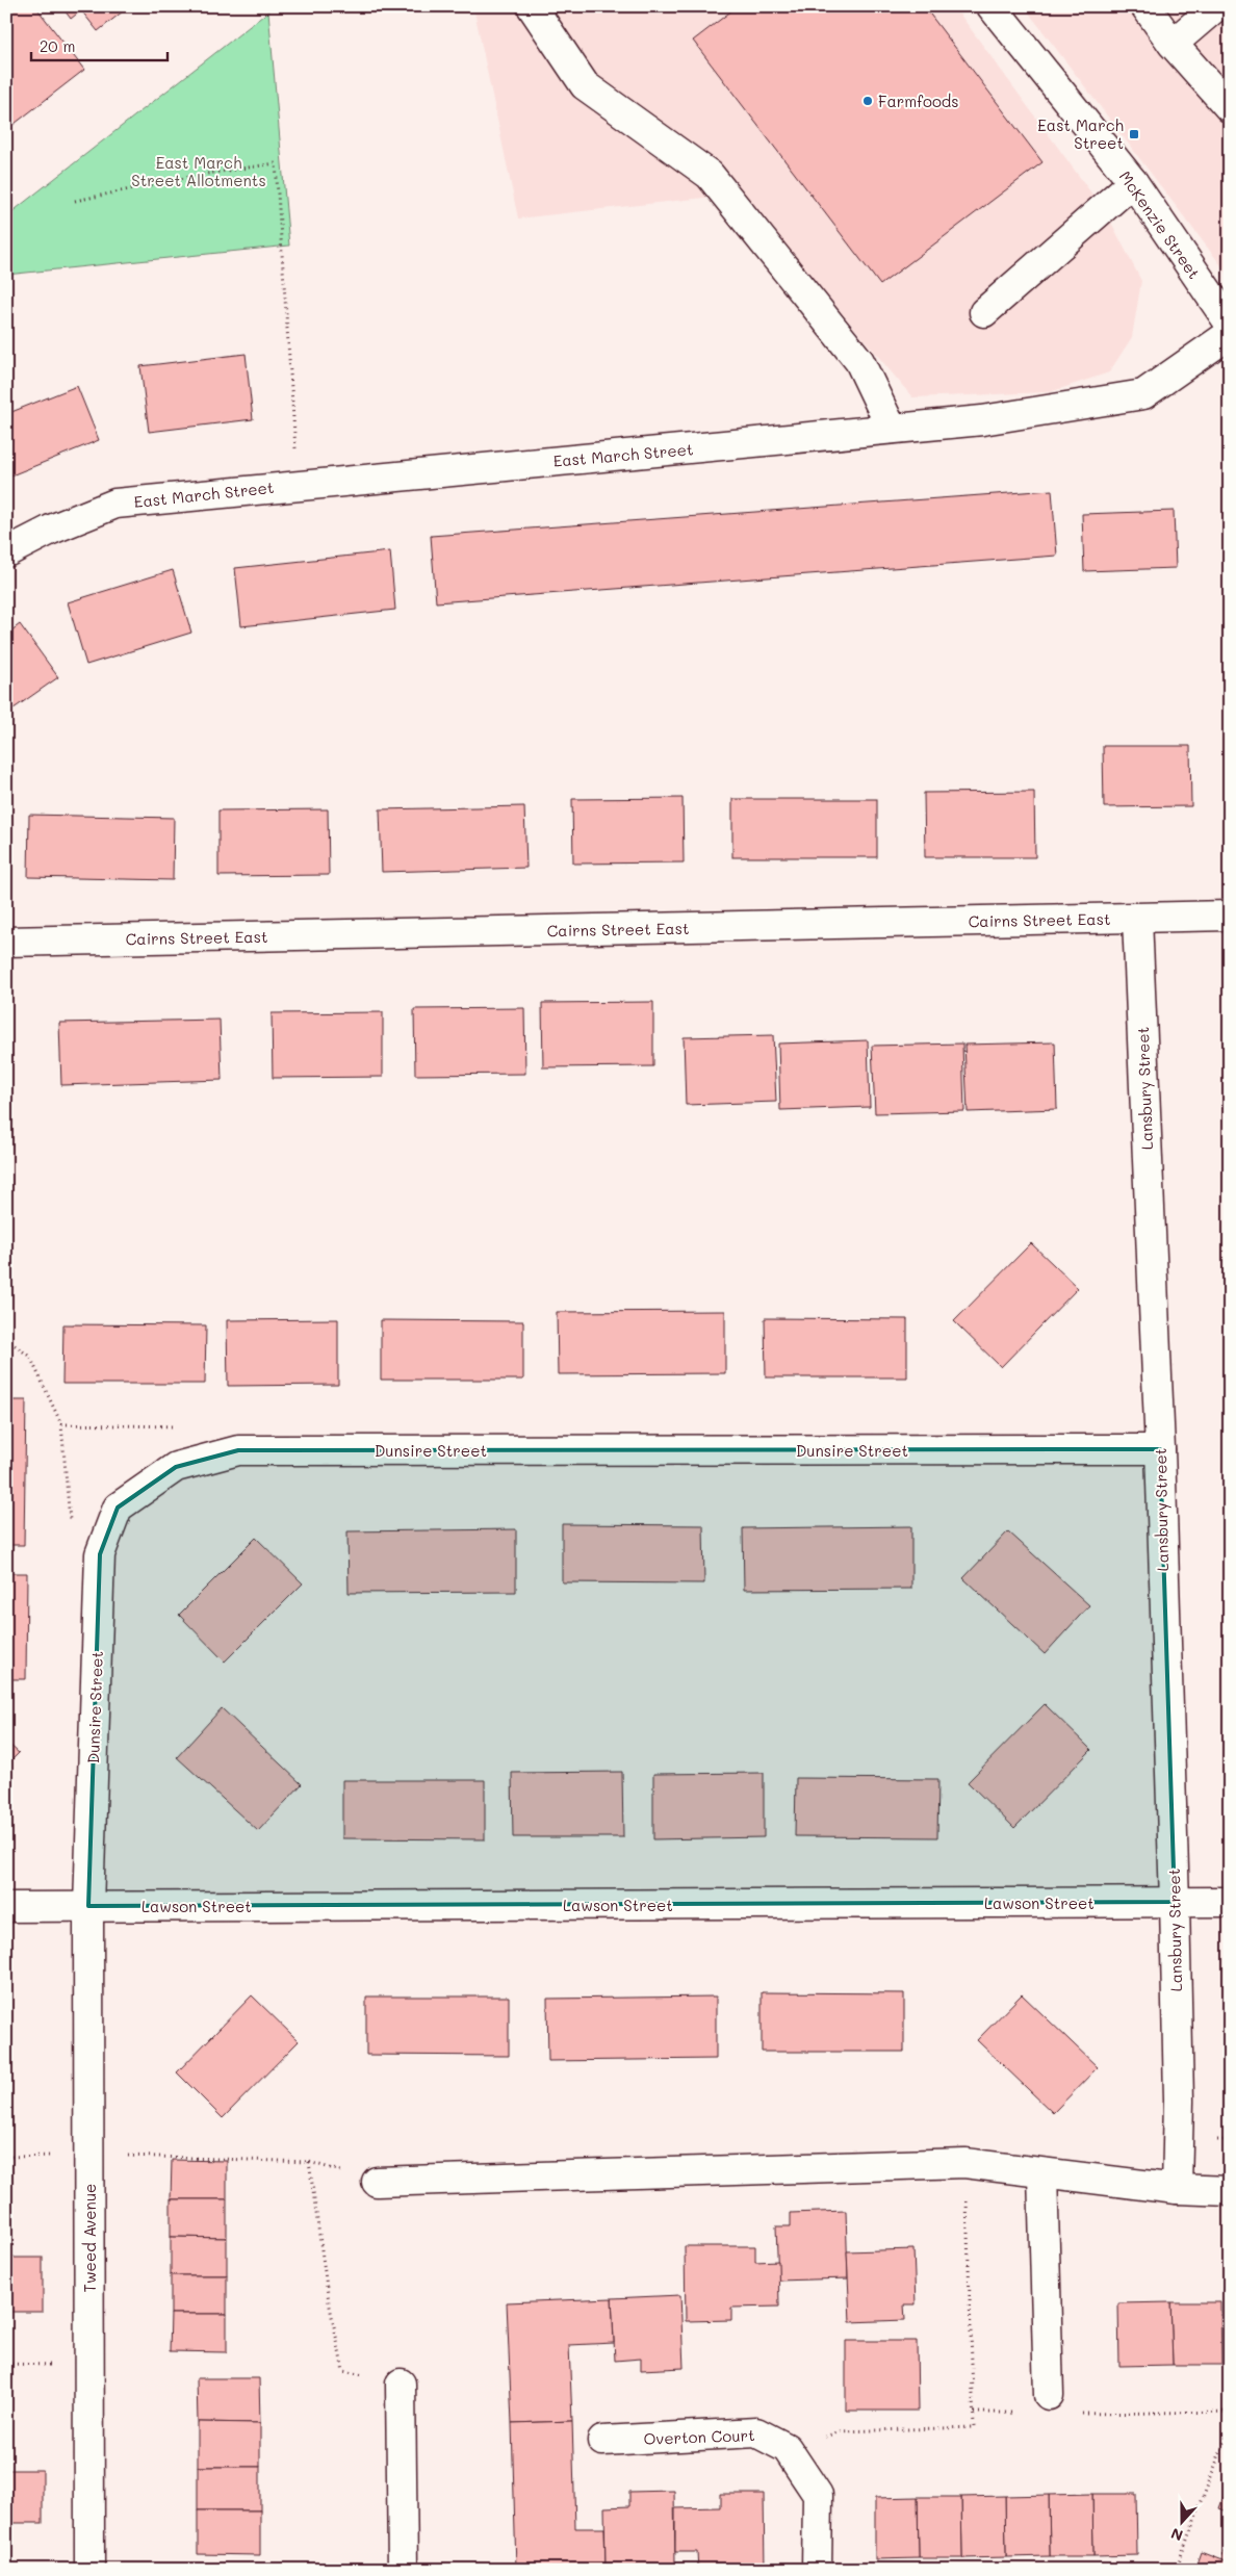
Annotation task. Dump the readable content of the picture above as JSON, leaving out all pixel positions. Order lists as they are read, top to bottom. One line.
{"streets":{"street":["McKenzie Street","East March Street","Cairns Street East","Lansbury Street","Dunsire Street","Lawson Street","Tweed Avenue","Overton Court"]},"crossings":[["Cairns Street East","Lansbury Street"],["Lansbury Street","Dunsire Street"],["Lansbury Street","Lawson Street"],["Dunsire Street","Lawson Street"],["Dunsire Street","Tweed Avenue"],["Lawson Street","Tweed Avenue"]],"parks":["East March Street Allotments"],"places":{"other":["Farmfoods"],"transit":["East March Street"]},"scale_bar":"20 m","north":"bottom"}
